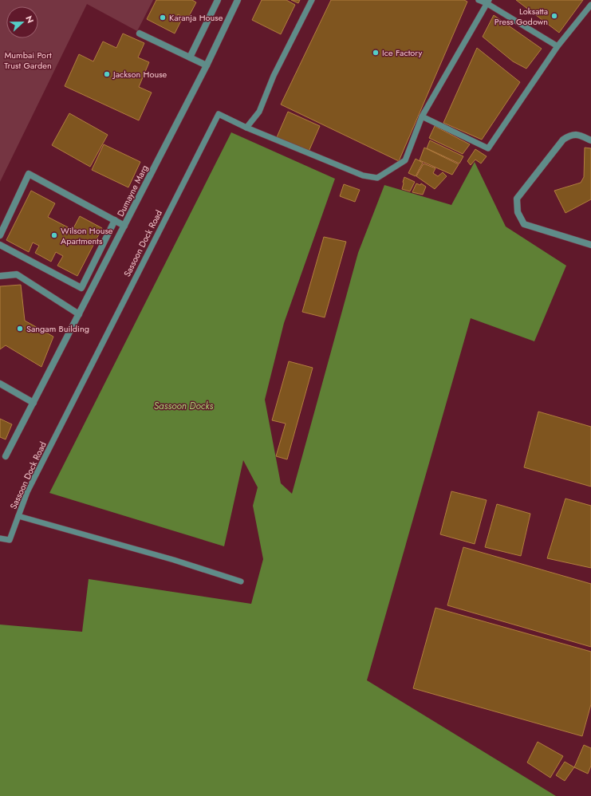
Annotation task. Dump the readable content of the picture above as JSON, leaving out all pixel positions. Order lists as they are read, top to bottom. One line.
{"streets":{"street":["Dumayne Marg"],"lane":["Sassoon Dock Road"]},"water":["Sassoon Docks"],"parks":["Mumbai Port Trust Garden"],"places":["Loksatta Press Godown","Karanja House","Ice Factory","Jackson House","Wilson House Apartments","Sangam Building"],"north":"right"}
